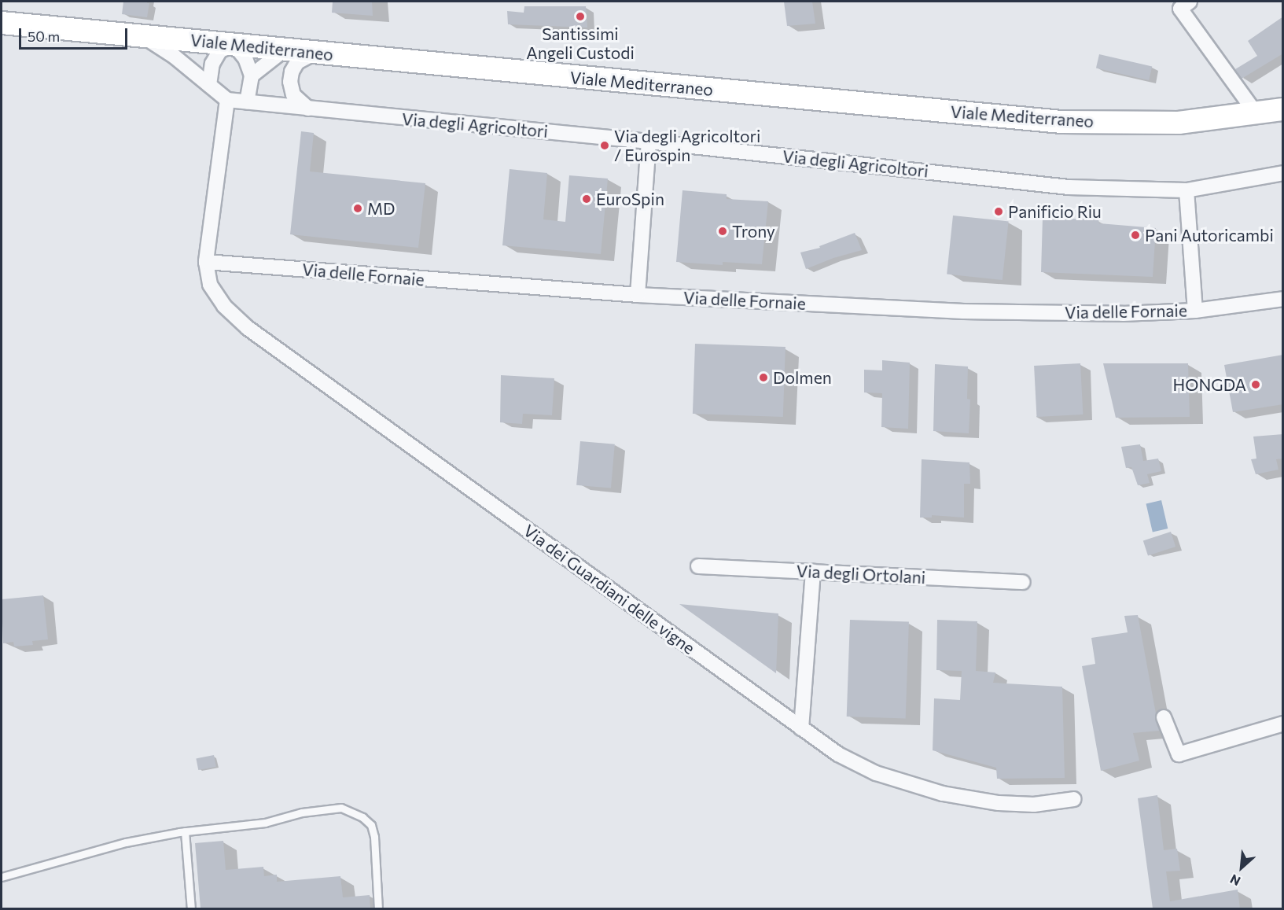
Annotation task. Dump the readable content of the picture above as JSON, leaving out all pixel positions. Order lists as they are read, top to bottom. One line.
{"streets":{"main road":["Viale Mediterraneo"],"street":["Via degli Agricoltori","Via delle Fornaie","Via degli Ortolani","Via dei Guardiani delle vigne"]},"crossings":[["Viale Mediterraneo","Via degli Agricoltori"],["Viale Mediterraneo","Via dei Guardiani delle vigne"],["Via degli Agricoltori","Via dei Guardiani delle vigne"],["Via delle Fornaie","Via dei Guardiani delle vigne"]],"places":["Santissimi Angeli Custodi","Via degli Agricoltori / Eurospin","EuroSpin","MD","Panificio Riu","Trony","Pani Autoricambi","Dolmen","HONGDA"],"scale_bar":"50 m","north":"bottom left"}
